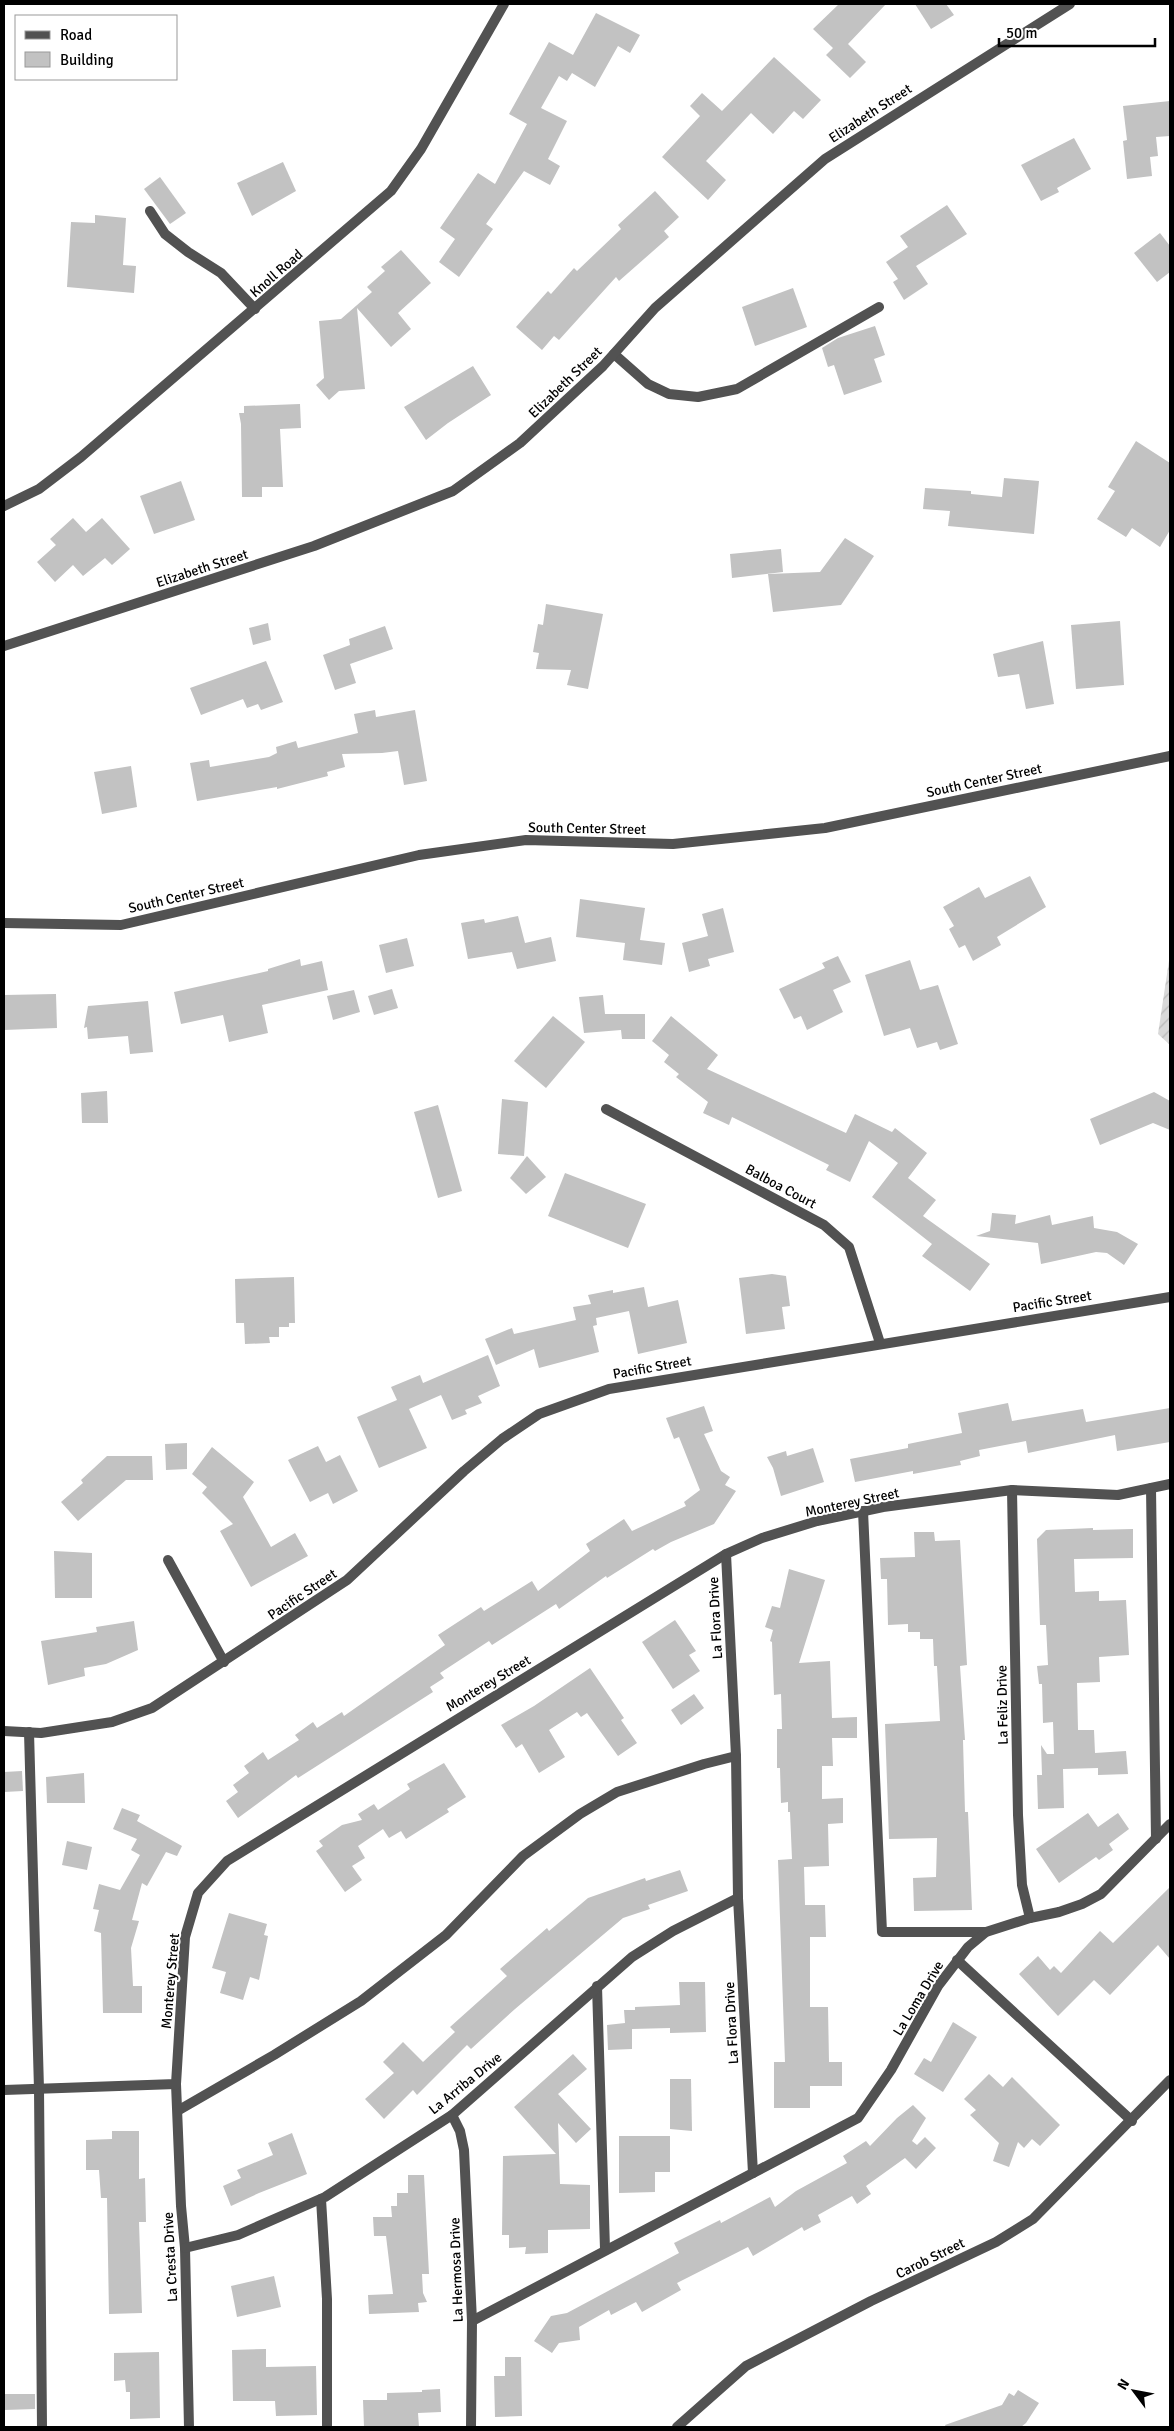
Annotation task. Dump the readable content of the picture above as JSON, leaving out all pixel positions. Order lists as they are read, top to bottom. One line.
{"streets":{"street":["Elizabeth Street","Knoll Road","South Center Street","Balboa Court","Pacific Street","Monterey Street","La Flora Drive","La Feliz Drive","La Loma Drive","La Arriba Drive","La Cresta Drive","Carob Street","La Hermosa Drive"]},"crossings":[["Balboa Court","Pacific Street"],["Monterey Street","La Flora Drive"],["Monterey Street","La Feliz Drive"],["Monterey Street","La Cresta Drive"],["La Flora Drive","La Loma Drive"],["La Flora Drive","La Arriba Drive"],["La Feliz Drive","La Loma Drive"],["La Arriba Drive","La Cresta Drive"],["La Arriba Drive","La Hermosa Drive"]],"legend":["Road","Building"],"scale_bar":"50 m","north":"top left"}
